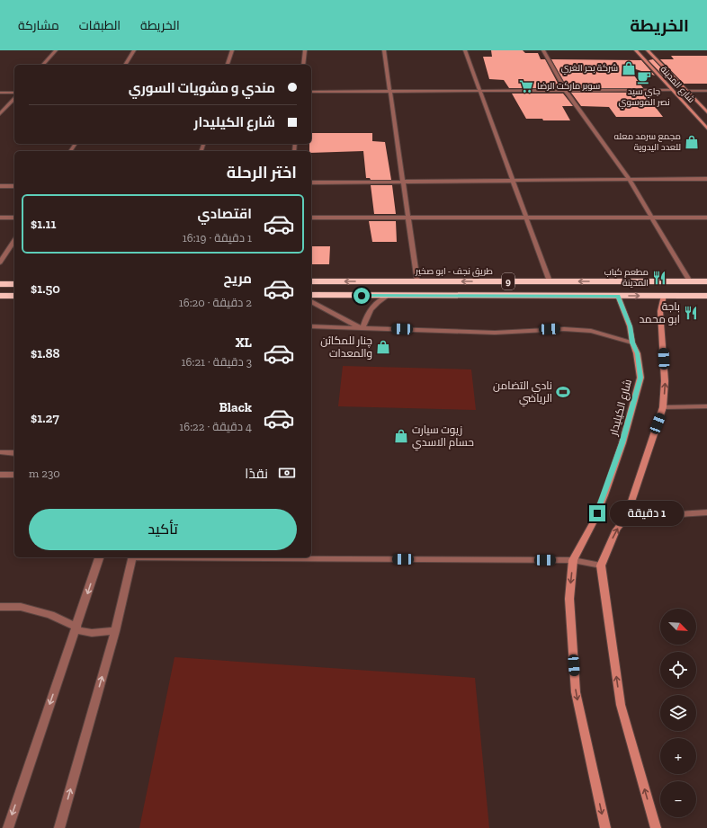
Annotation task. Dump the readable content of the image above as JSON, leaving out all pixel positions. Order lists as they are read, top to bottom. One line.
{"streets":{"highway":["طريق نجف - ابو صخير","9"],"main road":["شارع المدينة","شارع الكيليدار"]},"crossings":[["9","شارع الكيليدار"]],"places":{"shop":["ِشركة بحر الغري","مجمع سرمد معله للعدد اليدوية","چنار للمكائن والمعدات","زيوت سيارت حسام الاسدي"],"cafe":["جاي سيد نصر الموسوي"],"supermarket":["سوبر ماركت الرضا"],"restaurant":["مطعم كباب المدينة","باجة ابو محمد"],"sports":["نادي التضامن الرياضي"]},"north":"bottom right","page":{"header":"الخريطة","nav":["الخريطة","الطبقات","مشاركة"],"banner":["مندي و مشويات السوري","شارع الكيليدار"],"heading":"اختر الرحلة","list":[{"name":"اقتصادي","note":"1 دقيقة · 16:19","value":"$1.11"},{"name":"مريح","note":"2 دقيقة · 16:20","value":"$1.50"},{"name":"XL","note":"3 دقيقة · 16:21","value":"$1.88"},{"name":"Black","note":"4 دقيقة · 16:22","value":"$1.27"}],"pay":["نقدًا","230 m"],"bubble":"1 دقيقة","buttons":"تأكيد","map_buttons":["+","−"]}}
